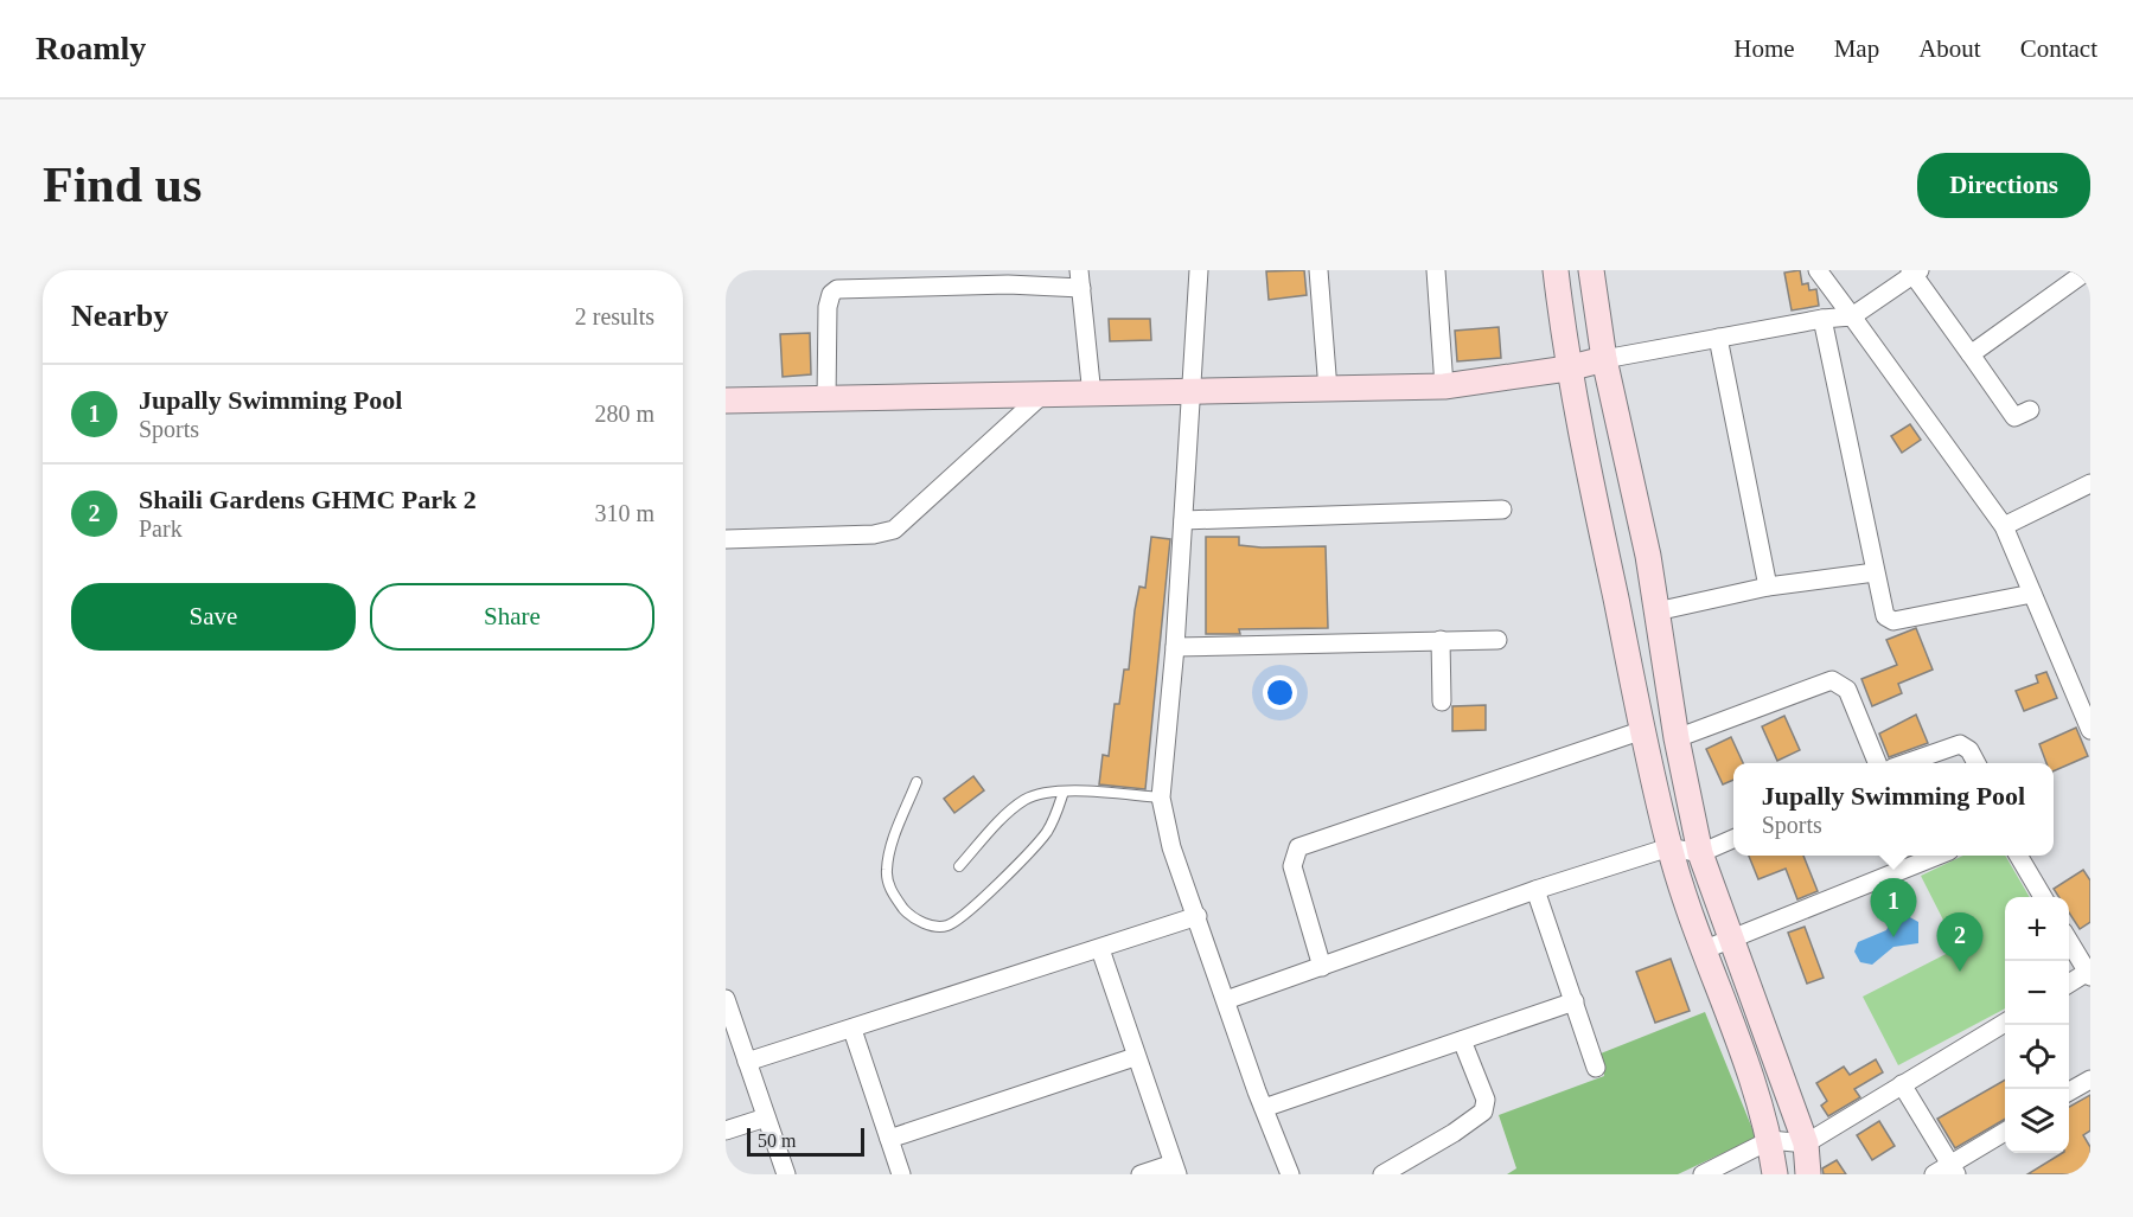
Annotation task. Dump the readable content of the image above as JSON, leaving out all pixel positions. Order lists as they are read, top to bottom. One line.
{"scale_bar":"50 m","page":{"header":"Roamly","nav":["Home","Map","About","Contact"],"buttons":["Directions",["Save","Share"]],"title":"Find us","heading":["Nearby","2 results"],"list":[{"mark":"1","name":"Jupally Swimming Pool","note":"Sports","value":"280 m"},{"mark":"2","name":"Shaili Gardens GHMC Park 2","note":"Park","value":"310 m"}],"popup":["Jupally Swimming Pool","Sports"],"pins":["1","2"],"map_buttons":["+","−"],"scale":"50 m"}}
